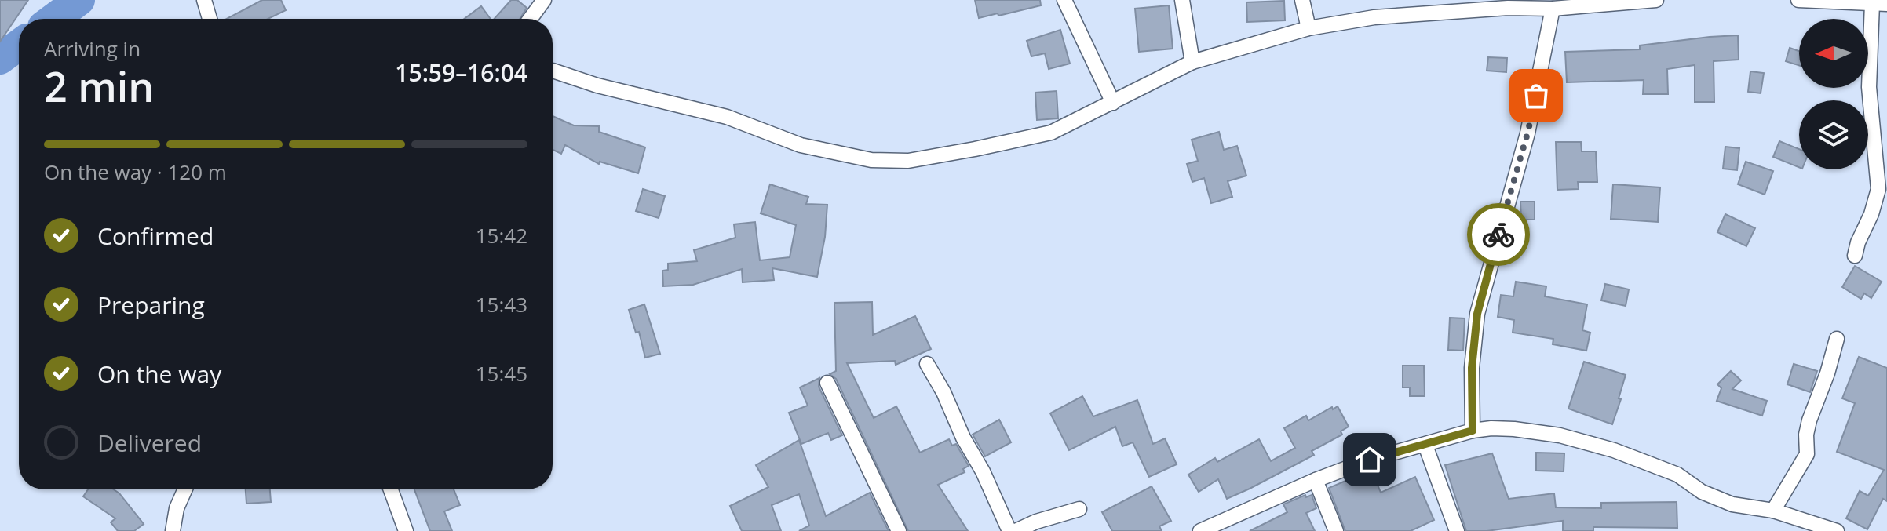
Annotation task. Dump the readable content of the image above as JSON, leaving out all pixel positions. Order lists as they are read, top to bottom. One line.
{"north":"left","page":{"heading":["2 min","Arriving in","15:59–16:04"],"bar":"On the way · 120 m","list":[["Confirmed","15:42"],["Preparing","15:43"],["On the way","15:45"],"Delivered"]}}
